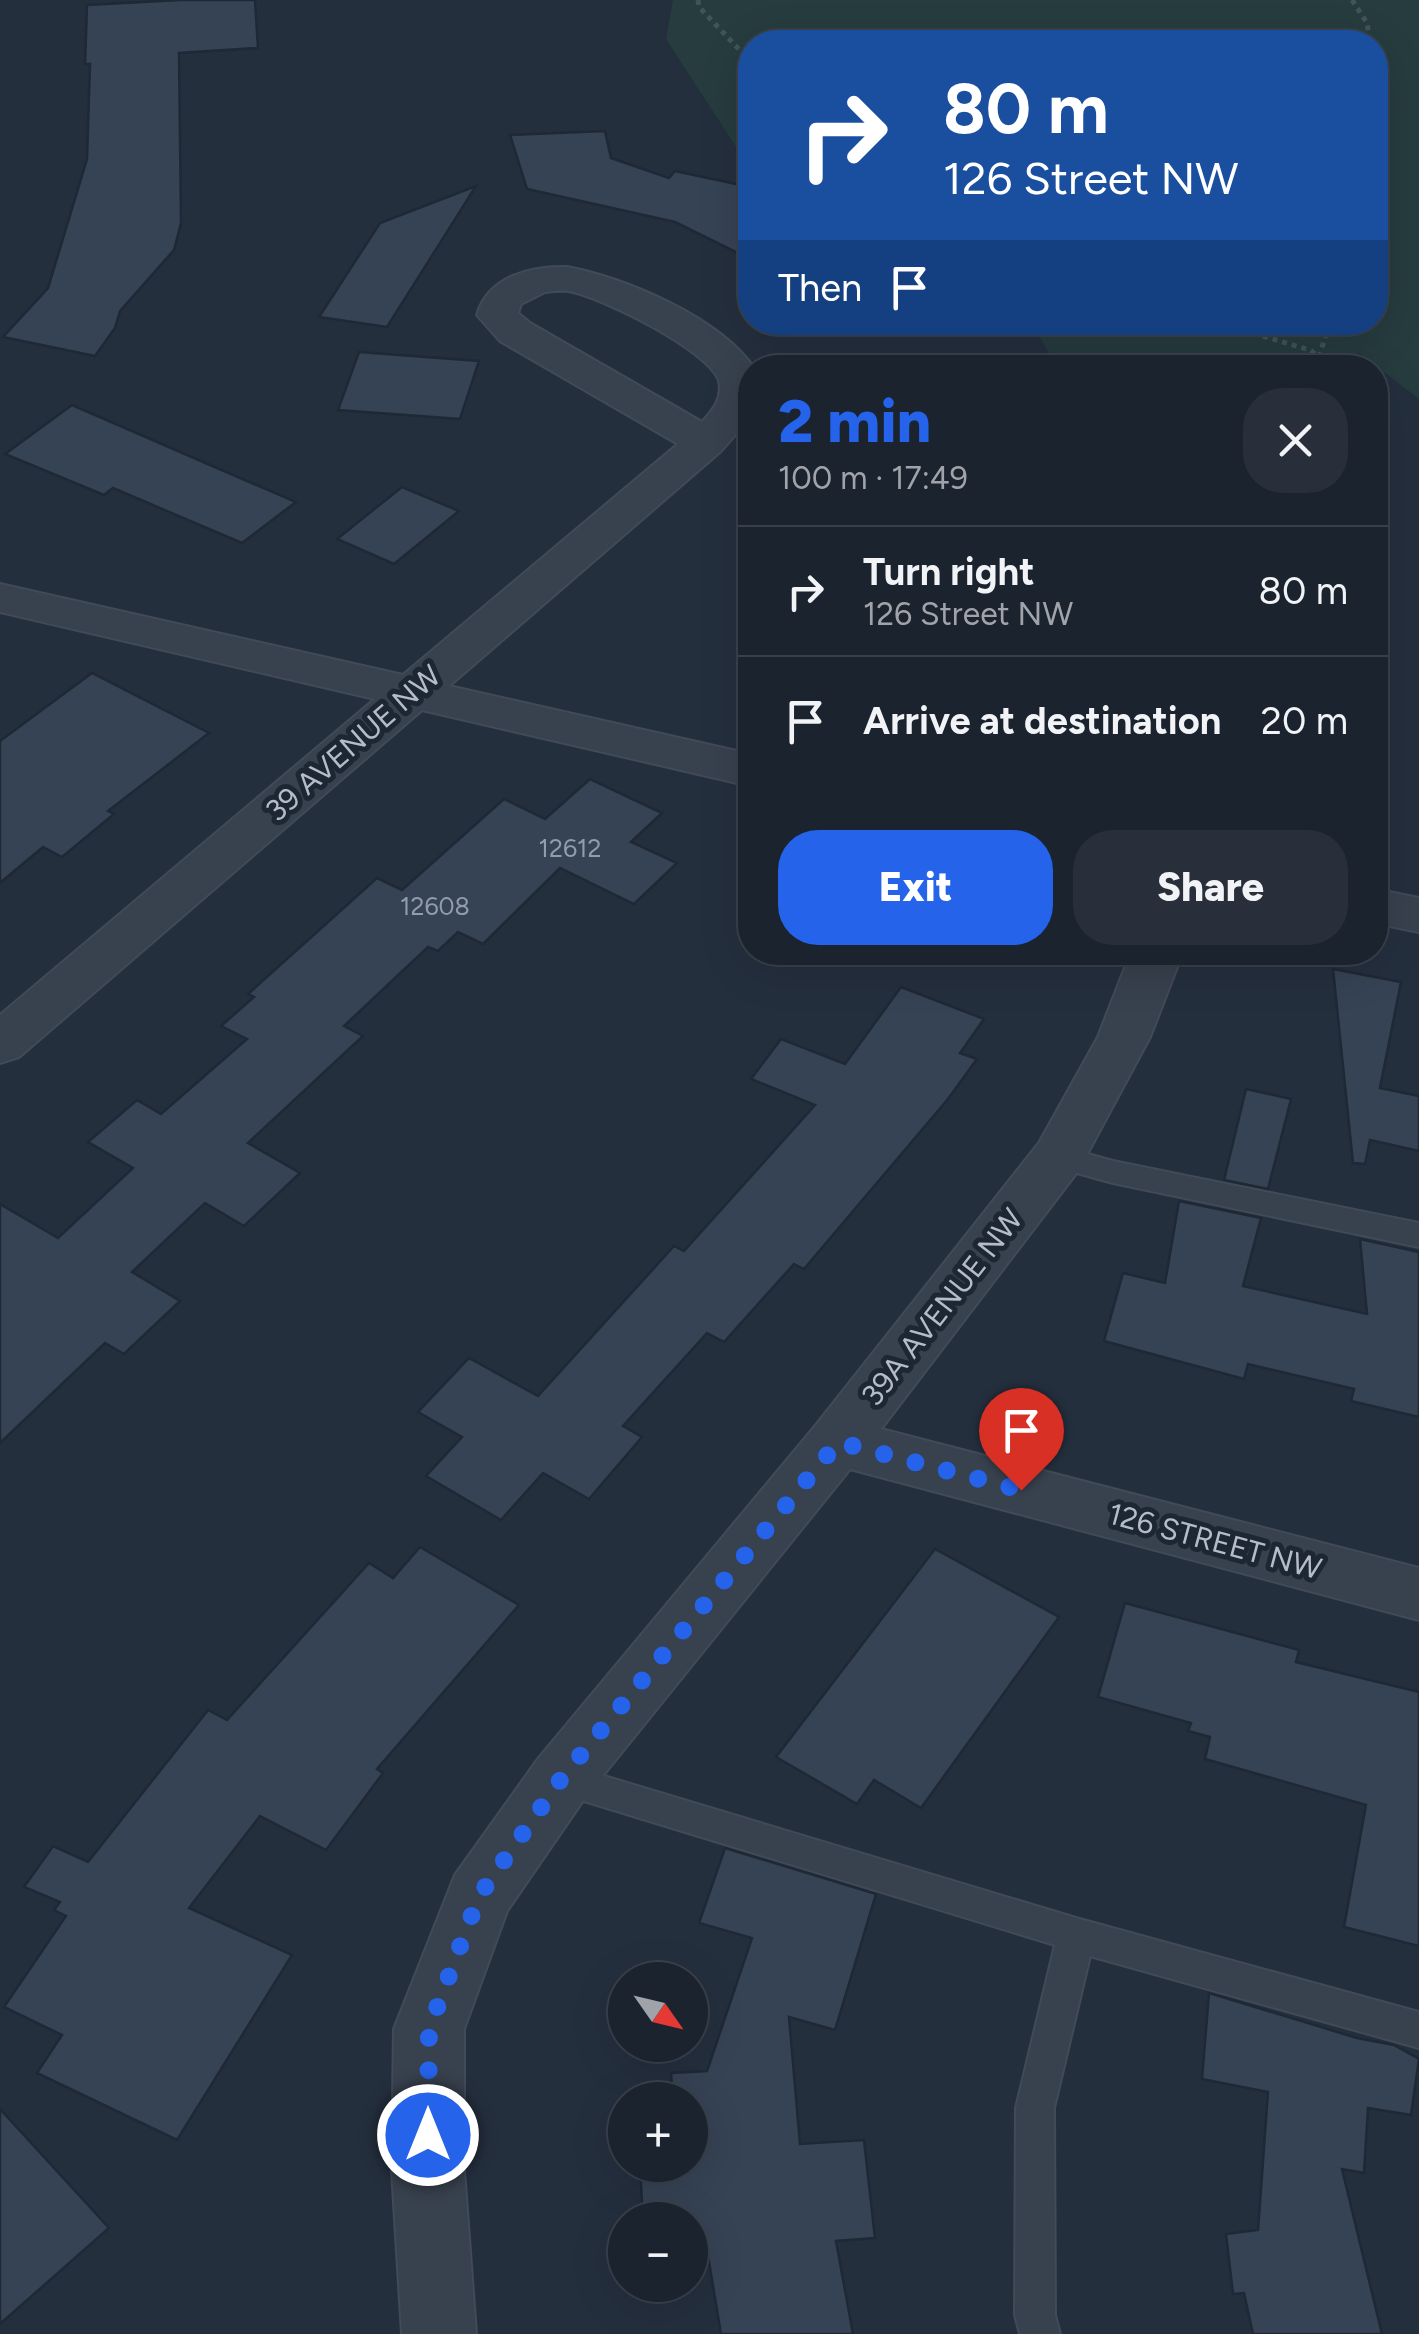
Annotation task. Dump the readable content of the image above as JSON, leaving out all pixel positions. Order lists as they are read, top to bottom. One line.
{"streets":{"street":["39 AVENUE NW","39A AVENUE NW","126 STREET NW"]},"crossings":[["39A AVENUE NW","126 STREET NW"]],"house_numbers":["12612","12608"],"north":"bottom right","page":{"turn":["80 m","126 Street NW"],"then":"Then","heading":["2 min","100 m · 17:49"],"list":[{"name":"Turn right","note":"126 Street NW","value":"80 m"},{"name":"Arrive at destination","value":"20 m"}],"buttons":["Exit","Share"],"map_buttons":["+","−"]}}
